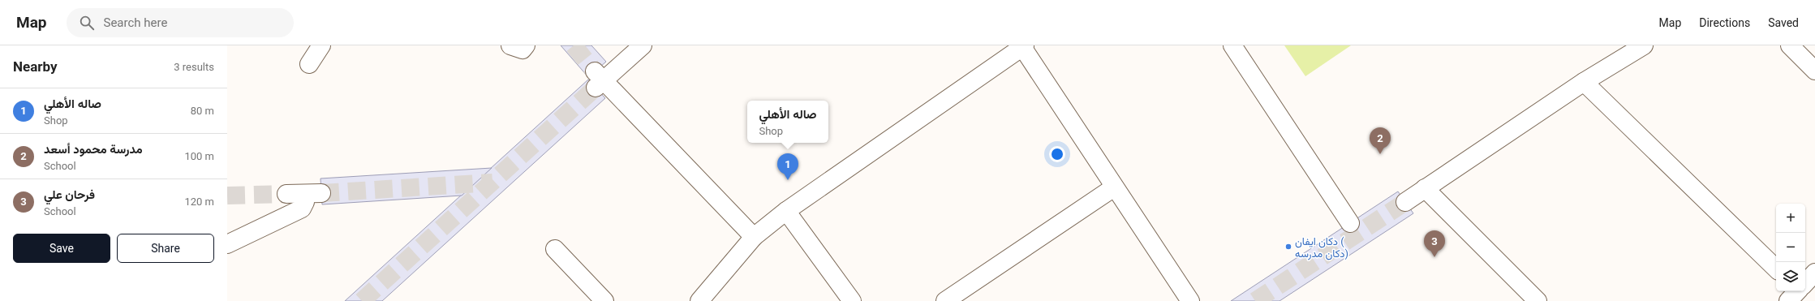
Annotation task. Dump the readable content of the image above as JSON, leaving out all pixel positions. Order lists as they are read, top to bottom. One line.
{"places":["دكان ايفان ( دكان مدرسه)"],"page":{"header":"Map","search":"Search here","nav":["Map","Directions","Saved"],"heading":["Nearby","3 results"],"list":[{"mark":"1","name":"صاله الأهلي","note":"Shop","value":"80 m"},{"mark":"2","name":"مدرسة محمود أسعد","note":"School","value":"100 m"},{"mark":"3","name":"فرحان علي","note":"School","value":"120 m"}],"popup":["صاله الأهلي","Shop"],"pins":["2","1","3"],"map_buttons":["+","−"],"buttons":["Save","Share"]}}
